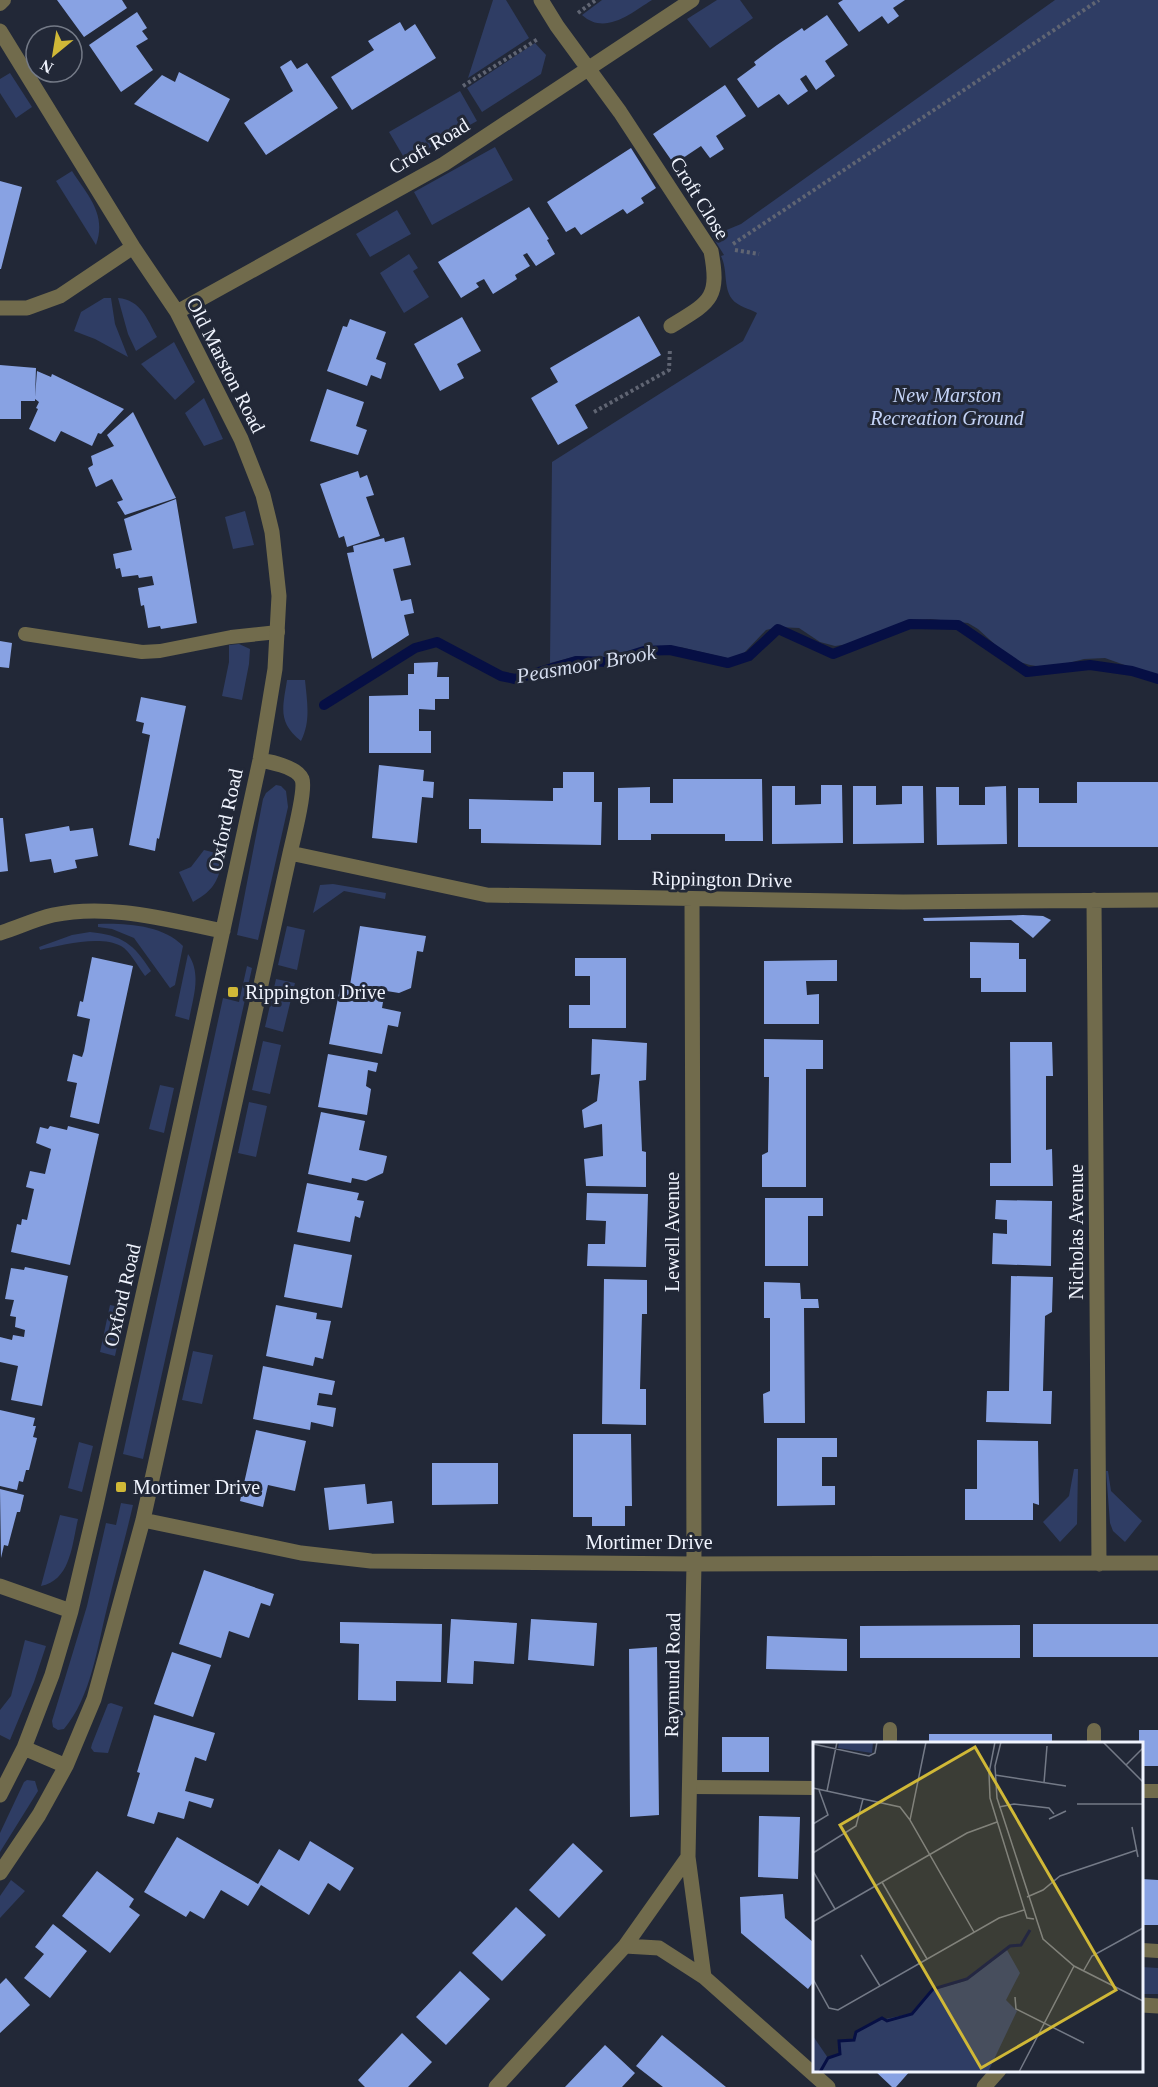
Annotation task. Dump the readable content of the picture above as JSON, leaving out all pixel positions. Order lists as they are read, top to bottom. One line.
{"streets":{"street":["Croft Road","Croft Close","Old Marston Road","Oxford Road","Rippington Drive","Lewell Avenue","Nicholas Avenue","Mortimer Drive","Raymund Road"]},"crossings":[["Croft Road","Croft Close"],["Croft Road","Old Marston Road"],["Old Marston Road","Oxford Road"],["Oxford Road","Rippington Drive"],["Oxford Road","Mortimer Drive"],["Rippington Drive","Lewell Avenue"],["Rippington Drive","Nicholas Avenue"],["Lewell Avenue","Mortimer Drive"],["Lewell Avenue","Raymund Road"],["Nicholas Avenue","Mortimer Drive"],["Mortimer Drive","Raymund Road"]],"water":["Peasmoor Brook"],"parks":["New Marston Recreation Ground"],"places":{"transit":["Rippington Drive","Mortimer Drive"]},"north":"bottom left"}
